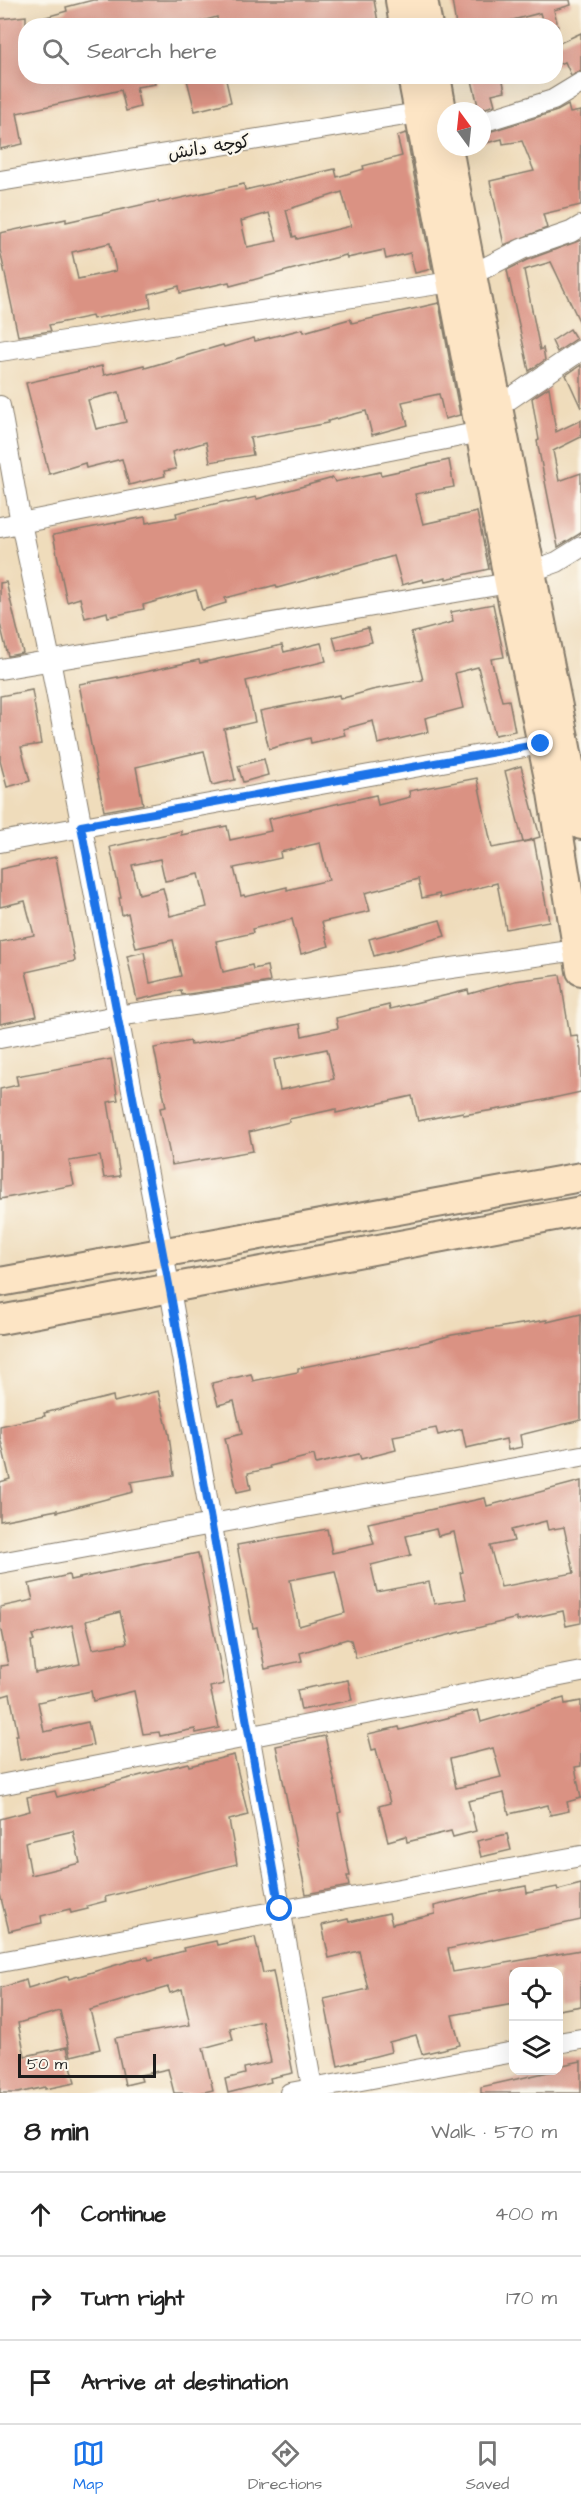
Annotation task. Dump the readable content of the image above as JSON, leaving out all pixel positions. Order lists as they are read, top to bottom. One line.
{"streets":{"street":["کوچه دانش"]},"scale_bar":"50 m","north":"top","page":{"search":"Search here","scale":"50 m","heading":["8 min","Walk · 570 m"],"list":[["Continue","400 m"],["Turn right","170 m"],"Arrive at destination"],"nav":["Map","Directions","Saved"]}}
